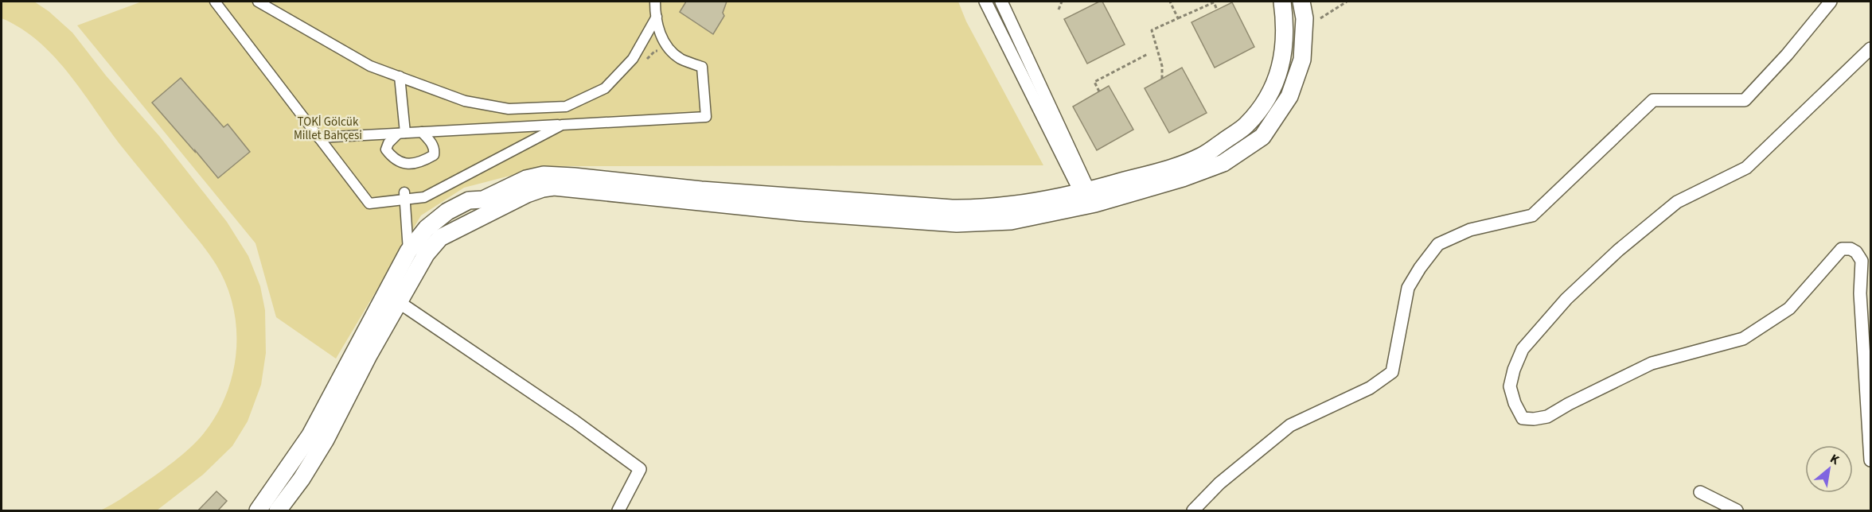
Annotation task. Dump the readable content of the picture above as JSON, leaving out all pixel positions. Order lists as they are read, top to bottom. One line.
{"parks":["TOKİ Gölcük Millet Bahçesi"],"north":"top right"}
